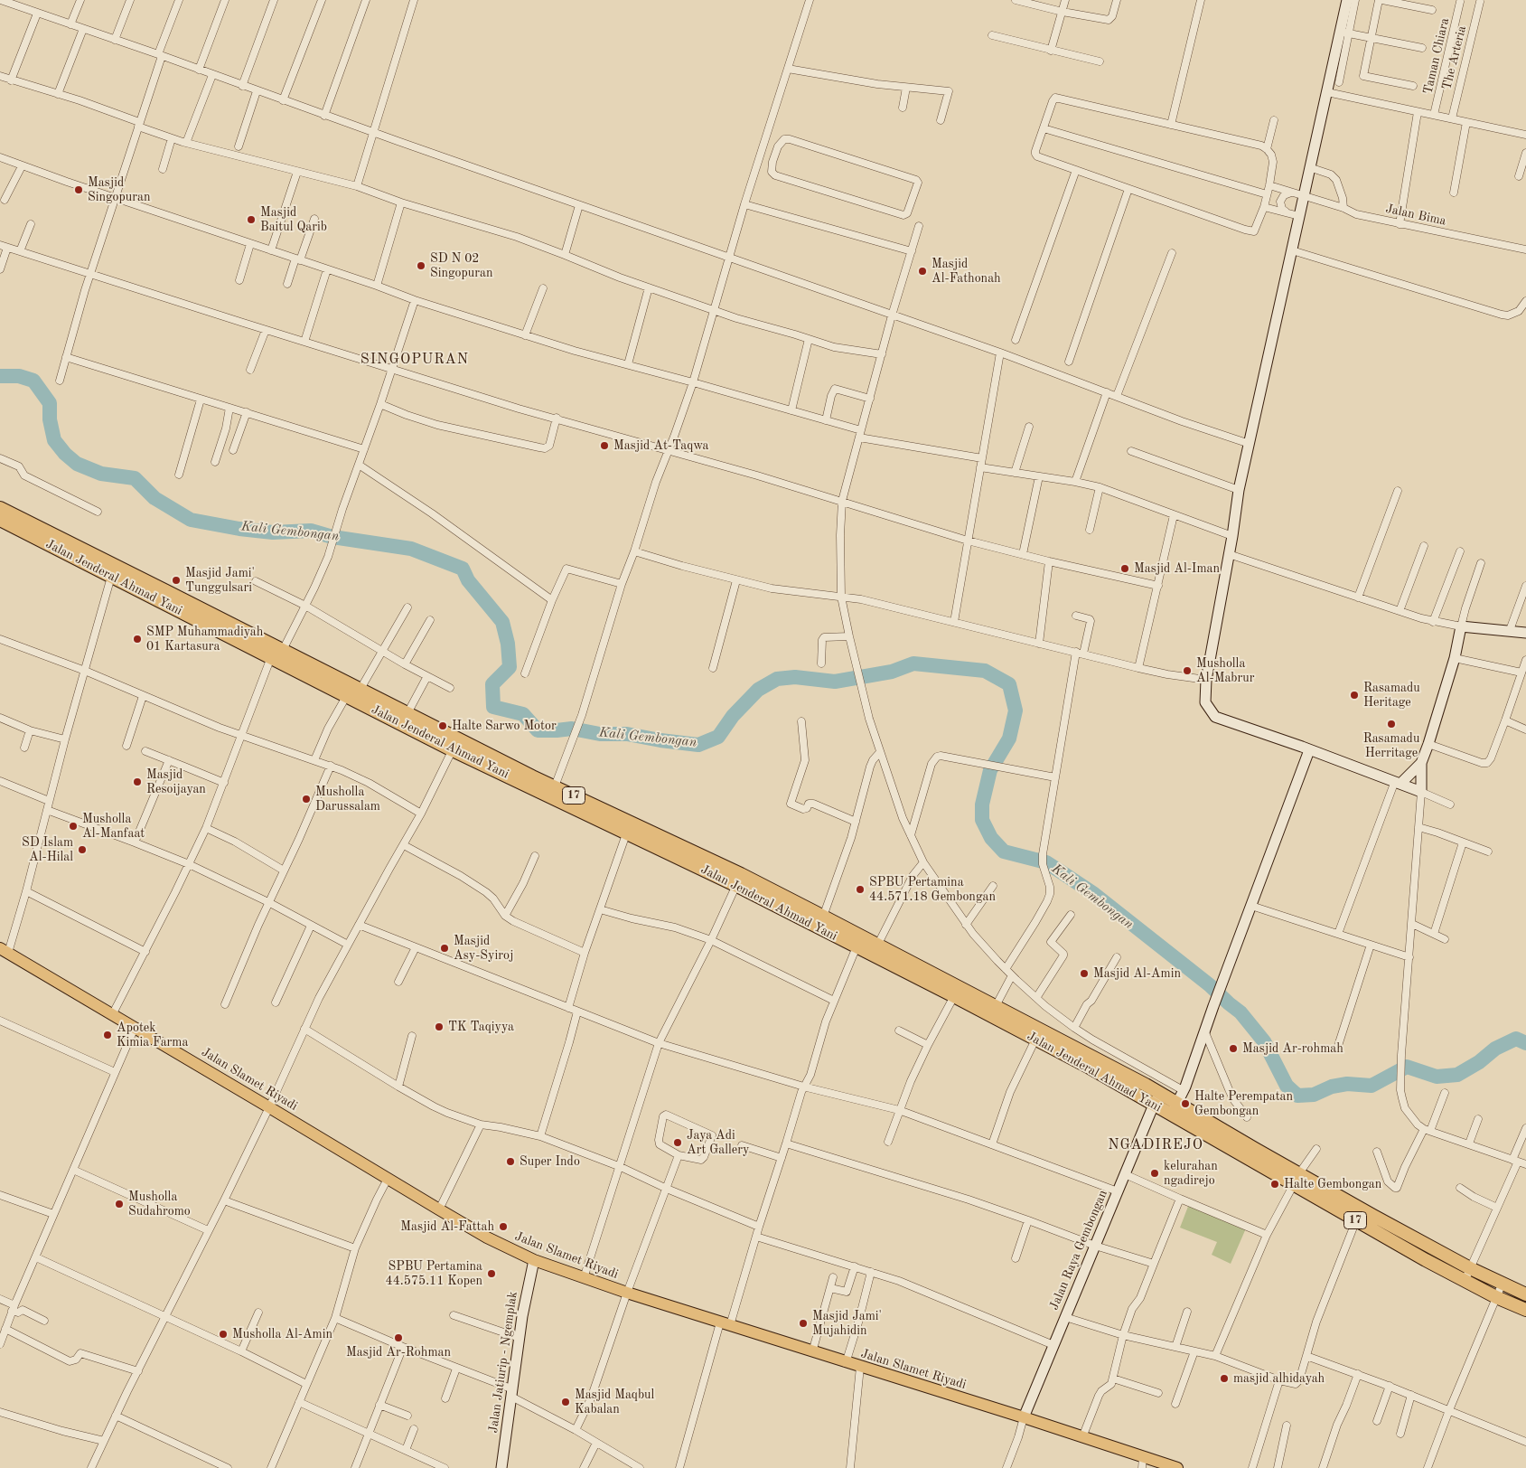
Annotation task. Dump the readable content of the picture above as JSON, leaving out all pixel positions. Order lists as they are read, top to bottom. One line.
{"streets":{"highway":["Jalan Jenderal Ahmad Yani","17"],"main road":["Jalan Slamet Riyadi"],"street":["Taman Chiara","The Arteria","Jalan Bima","Jalan Raya Gembongan","Jalan Jatiurip - Ngemplak"]},"crossings":[["Jalan Jenderal Ahmad Yani","Jalan Raya Gembongan"],["Jalan Slamet Riyadi","Jalan Raya Gembongan"],["Jalan Slamet Riyadi","Jalan Jatiurip - Ngemplak"]],"districts":["SINGOPURAN","NGADIREJO"],"water":["Kali Gembongan"],"places":["Masjid Singopuran","Masjid Baitul Qarib","SD N 02 Singopuran","Masjid Al-Fathonah","Masjid At-Taqwa","Masjid Al-Iman","Masjid Jami' Tunggulsari","SMP Muhammadiyah 01 Kartasura","Musholla Al-Mabrur","Rasamadu Heritage","Rasamadu Herritage","Halte Sarwo Motor","Masjid Resoijayan","Musholla Darussalam","Musholla Al-Manfaat","SD Islam Al-Hilal","SPBU Pertamina 44.571.18 Gembongan","Masjid Asy-Syiroj","Masjid Al-Amin","TK Taqiyya","Apotek Kimia Farma","Masjid Ar-rohmah","Halte Perempatan Gembongan","Jaya Adi Art Gallery","Super Indo","kelurahan ngadirejo","Halte Gembongan","Musholla Sudahromo","Masjid Al-Fattah","SPBU Pertamina 44.575.11 Kopen","Masjid Jami' Mujahidin","Musholla Al-Amin","Masjid Ar-Rohman","masjid alhidayah","Masjid Maqbul Kabalan"]}
